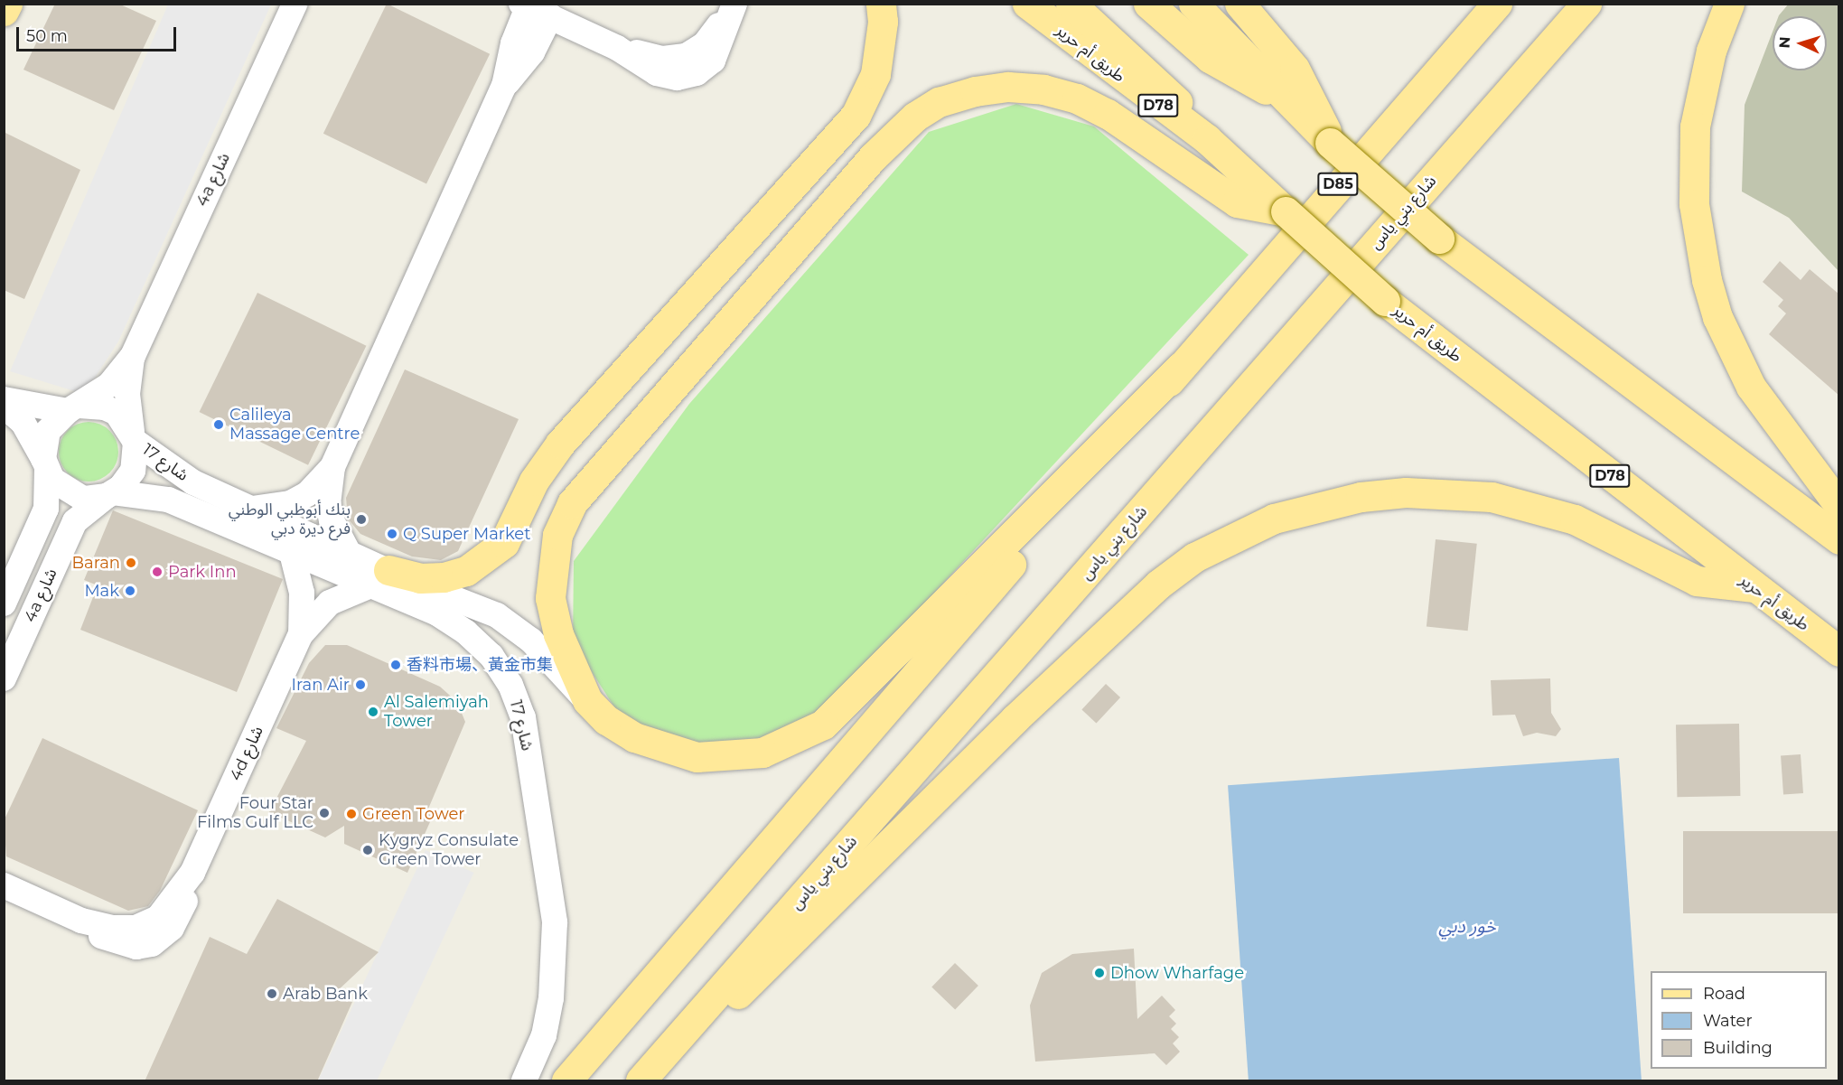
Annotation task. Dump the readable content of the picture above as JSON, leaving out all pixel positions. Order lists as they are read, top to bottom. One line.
{"streets":{"main road":["طريق أم حرير","D78","D85","شارع بني ياس"],"street":["4a شارع","شارع 17","4d شارع"]},"crossings":[["4a شارع","شارع 17"],["شارع 17","4d شارع"]],"water":["خور دبي"],"places":["Calileya Massage Centre","بنك أبوظبي الوطني فرع ديرة دبي","Q Super Market","Baran","Park Inn","Mak","香料市場、黃金市集","Iran Air","Al Salemiyah Tower","Four Star Films Gulf LLC","Green Tower","Kygryz Consulate Green Tower","Dhow Wharfage","Arab Bank"],"legend":["Road","Water","Building"],"scale_bar":"50 m","north":"left"}
